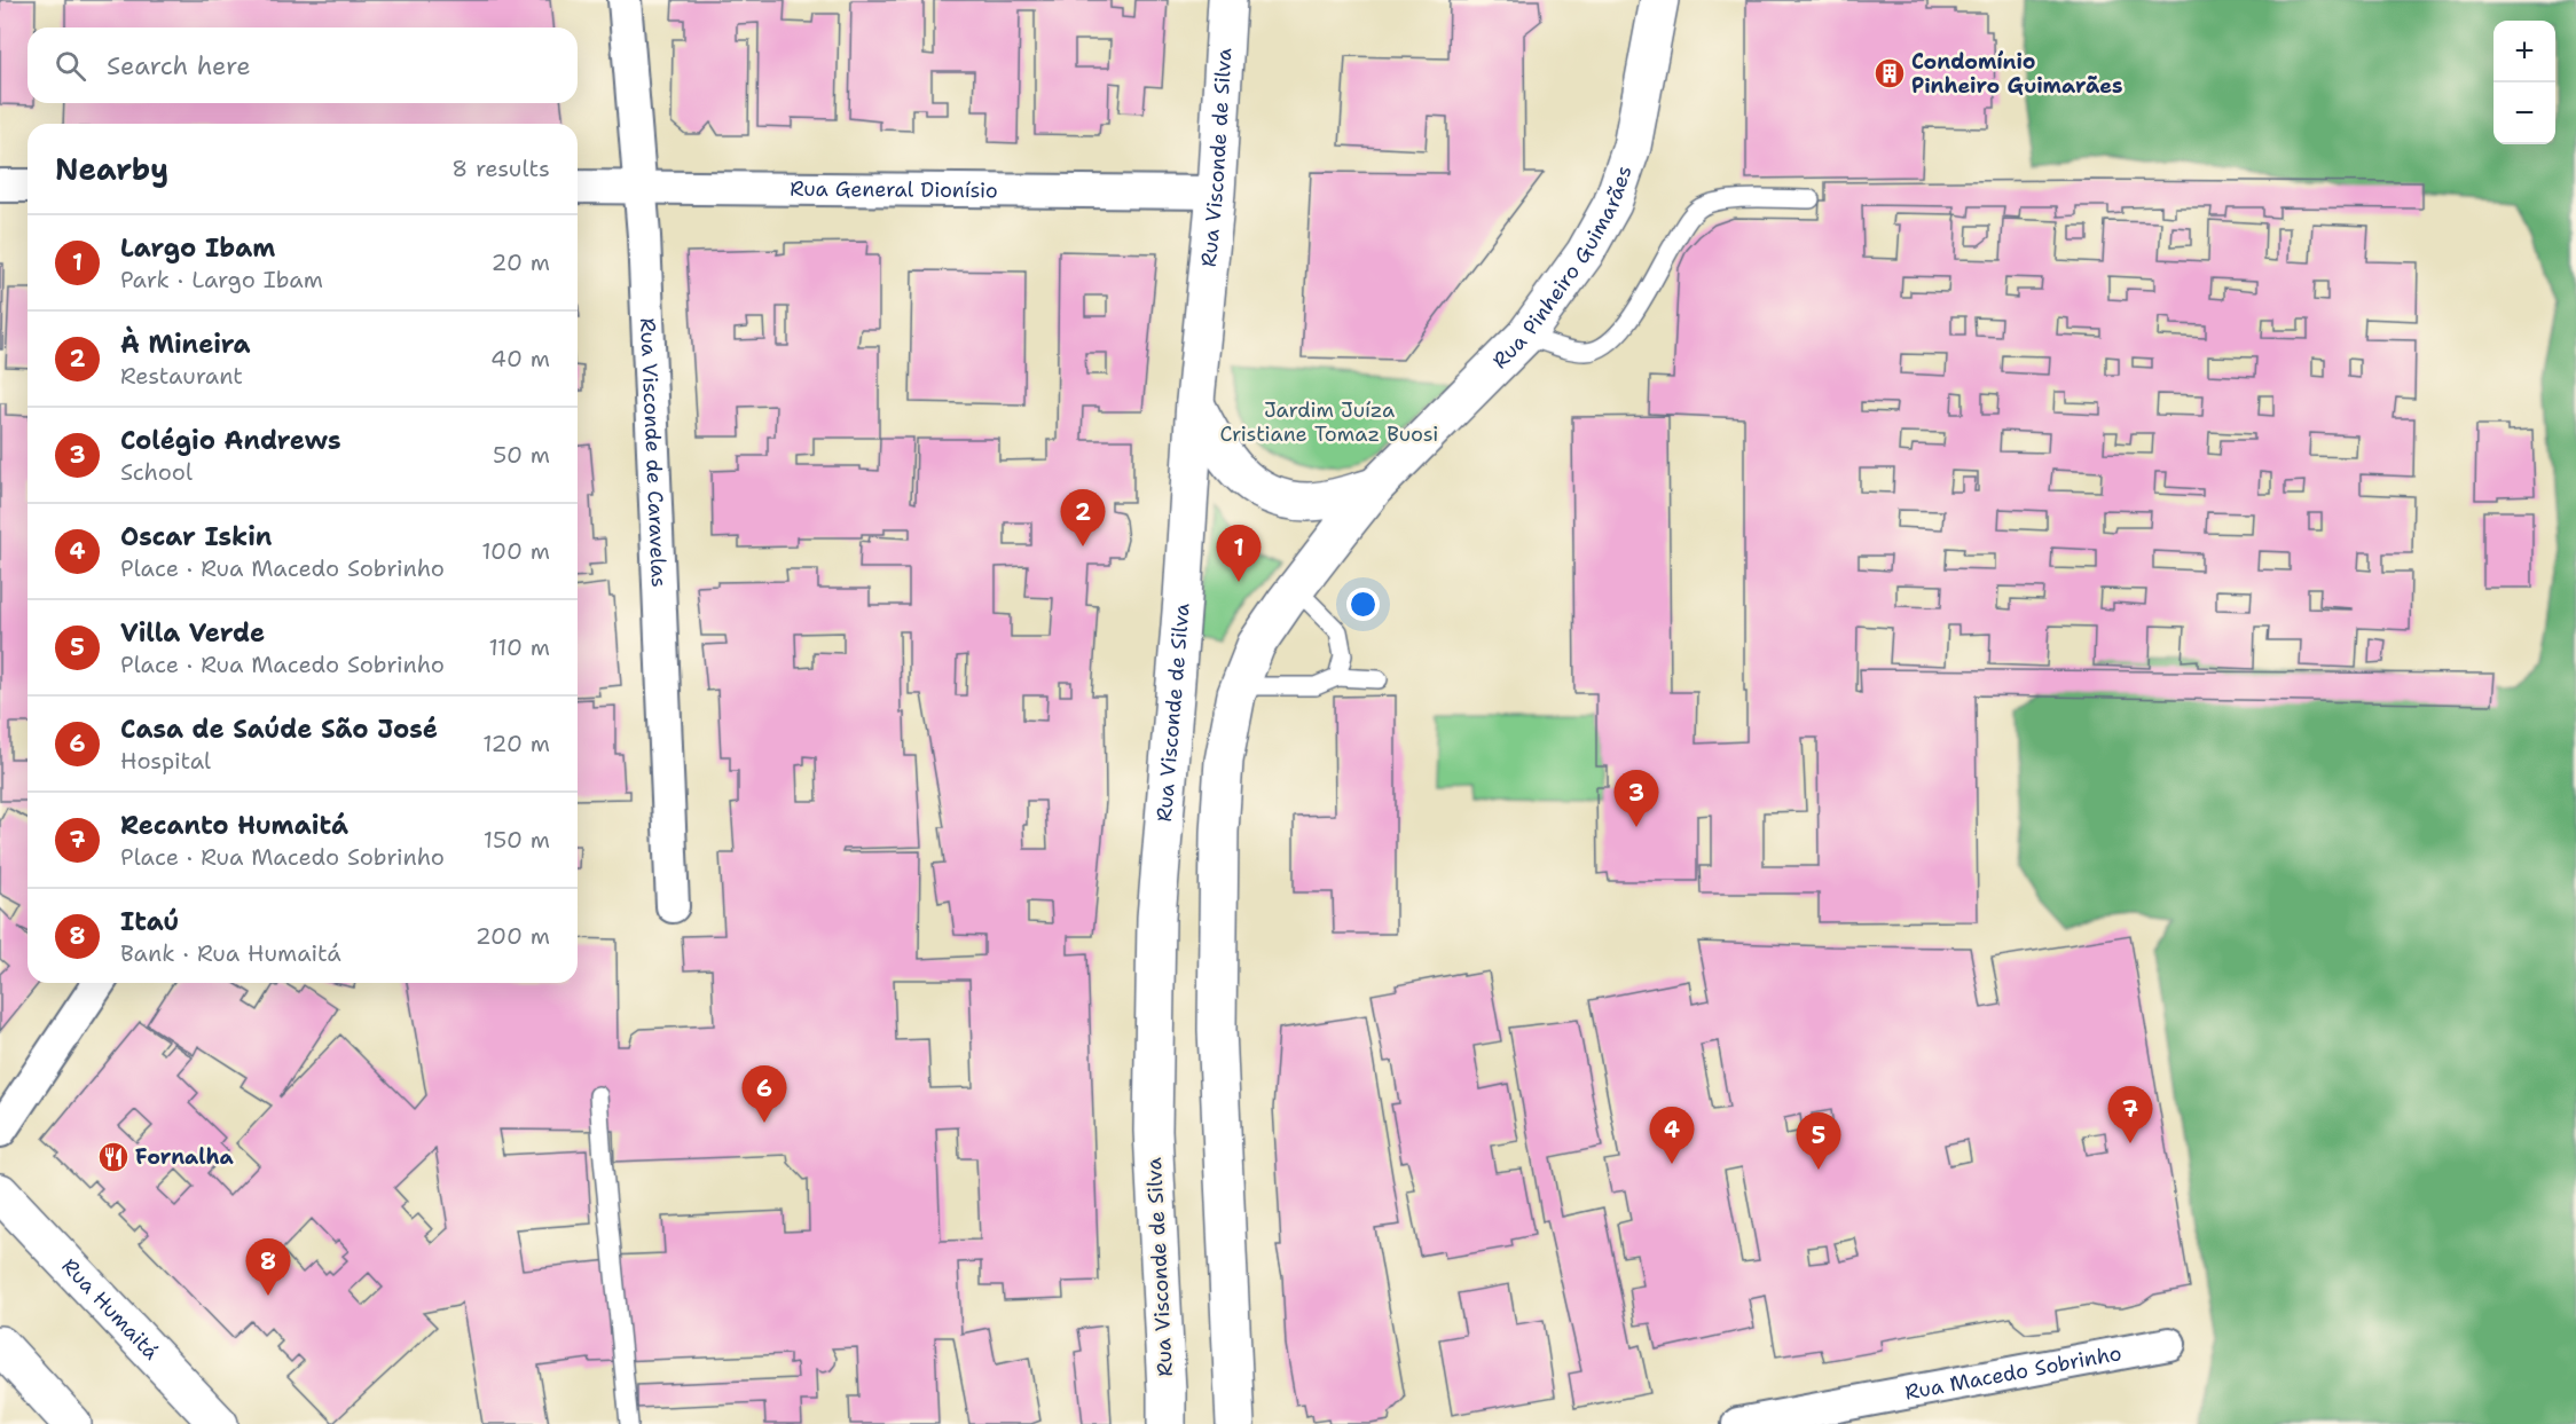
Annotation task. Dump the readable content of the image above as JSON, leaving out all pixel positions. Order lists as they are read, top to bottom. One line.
{"streets":{"main road":["Rua Visconde de Silva","Rua Pinheiro Guimarães","Rua Humaitá"],"street":["Rua General Dionísio","Rua Visconde de Caravelas","Rua Macedo Sobrinho"]},"crossings":[["Rua Visconde de Silva","Rua General Dionísio"],["Rua General Dionísio","Rua Visconde de Caravelas"]],"parks":["Jardim Juíza Cristiane Tomaz Buosi"],"places":{"building":["Condomínio Pinheiro Guimarães"],"restaurant":["Fornalha"]},"page":{"map_buttons":["+","−"],"search":"Search here","heading":["Nearby","8 results"],"list":[{"mark":"1","name":"Largo Ibam","note":"Park · Largo Ibam","value":"20 m"},{"mark":"2","name":"À Mineira","note":"Restaurant","value":"40 m"},{"mark":"3","name":"Colégio Andrews","note":"School","value":"50 m"},{"mark":"4","name":"Oscar Iskin","note":"Place · Rua Macedo Sobrinho","value":"100 m"},{"mark":"5","name":"Villa Verde","note":"Place · Rua Macedo Sobrinho","value":"110 m"},{"mark":"6","name":"Casa de Saúde São José","note":"Hospital","value":"120 m"},{"mark":"7","name":"Recanto Humaitá","note":"Place · Rua Macedo Sobrinho","value":"150 m"},{"mark":"8","name":"Itaú","note":"Bank · Rua Humaitá","value":"200 m"}],"pins":["2","1","3","6","7","4","5","8"]}}
